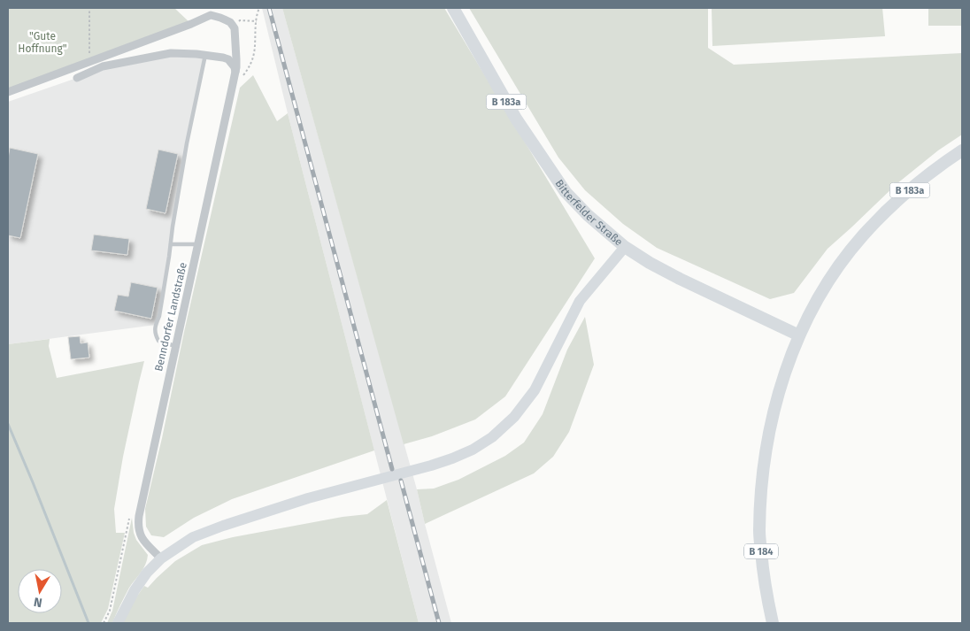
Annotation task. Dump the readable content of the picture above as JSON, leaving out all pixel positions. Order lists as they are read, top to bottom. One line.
{"streets":{"main road":["B 183a","Bitterfelder Straße","B 184"],"street":["Benndorfer Landstraße"]},"crossings":[["B 183a","Bitterfelder Straße"],["B 183a","B 184"],["Bitterfelder Straße","B 184"]],"parks":["\"Gute Hoffnung\""],"north":"bottom"}
